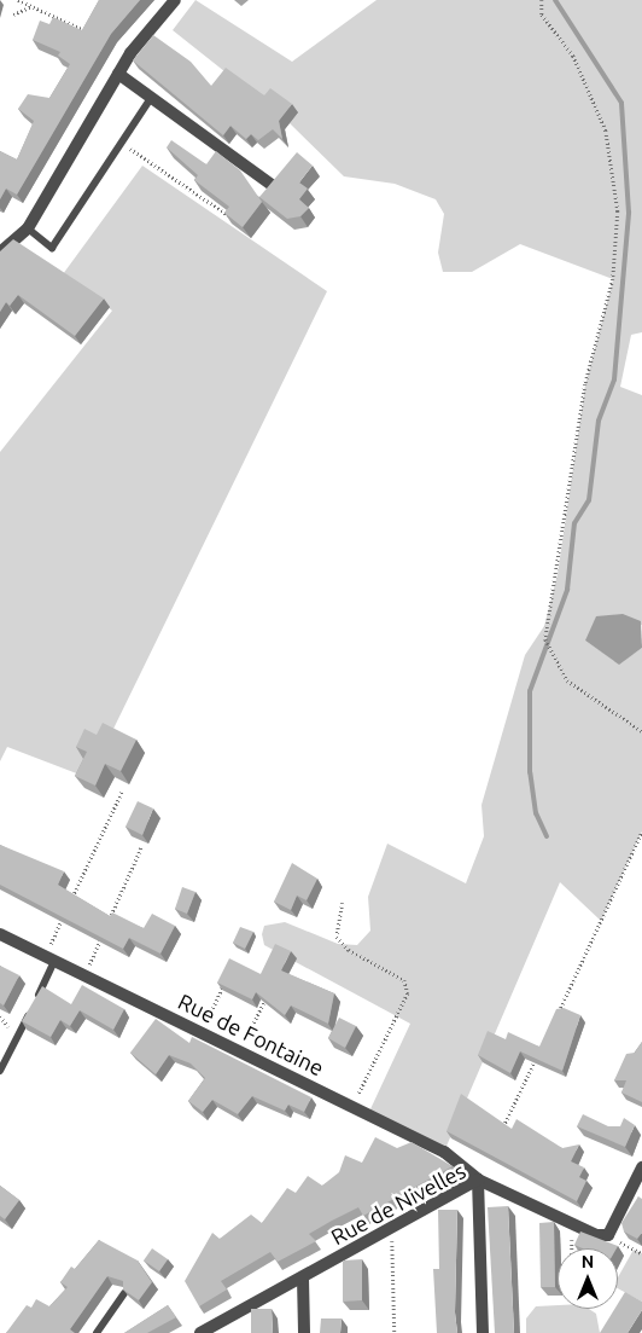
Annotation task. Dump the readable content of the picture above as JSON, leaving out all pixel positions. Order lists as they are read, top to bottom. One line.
{"streets":{"street":["Rue de Fontaine","Rue de Nivelles"]},"crossings":[["Rue de Fontaine","Rue de Nivelles"]],"north":"top"}
